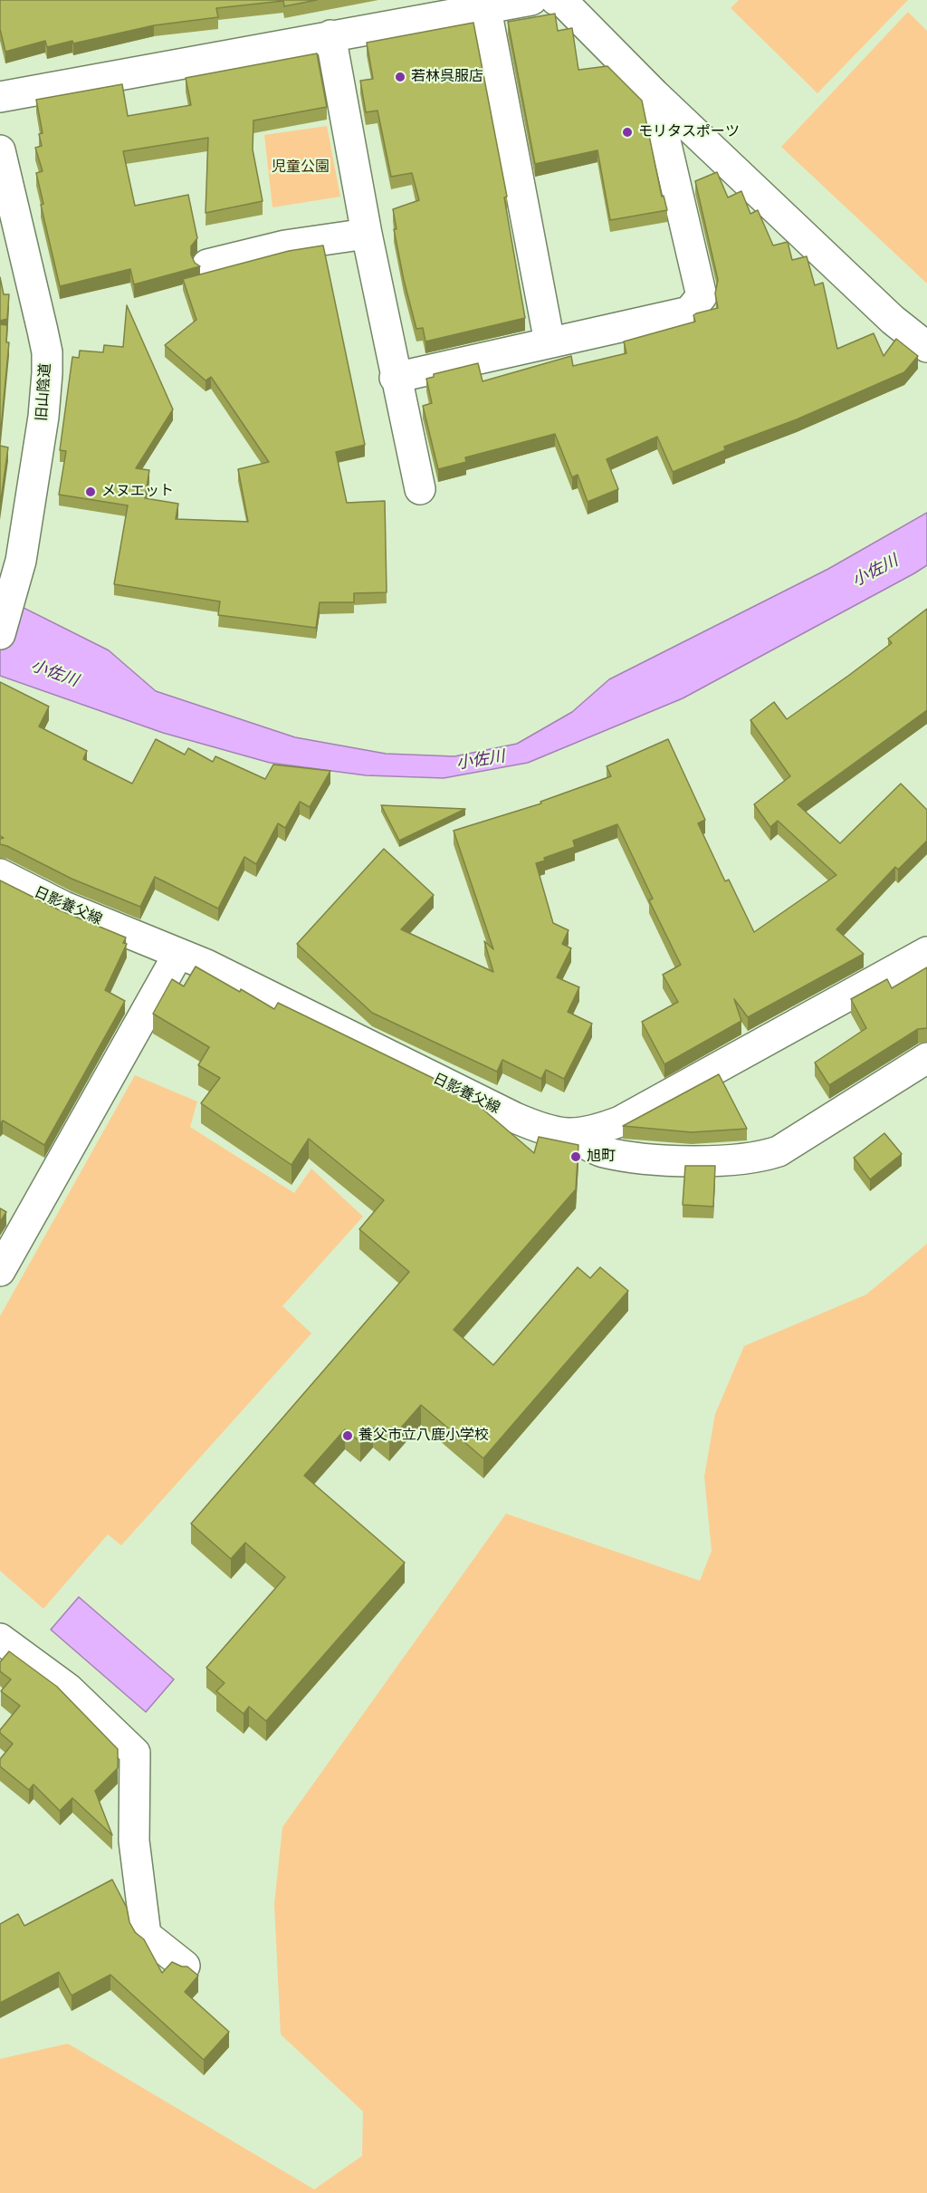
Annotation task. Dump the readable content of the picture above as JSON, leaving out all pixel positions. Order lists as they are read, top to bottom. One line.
{"streets":{"street":["旧山陰道","日影養父線"]},"water":["小佐川"],"parks":["児童公園"],"places":["若林呉服店","モリタスポーツ","メヌエット","旭町","養父市立八鹿小学校"]}
